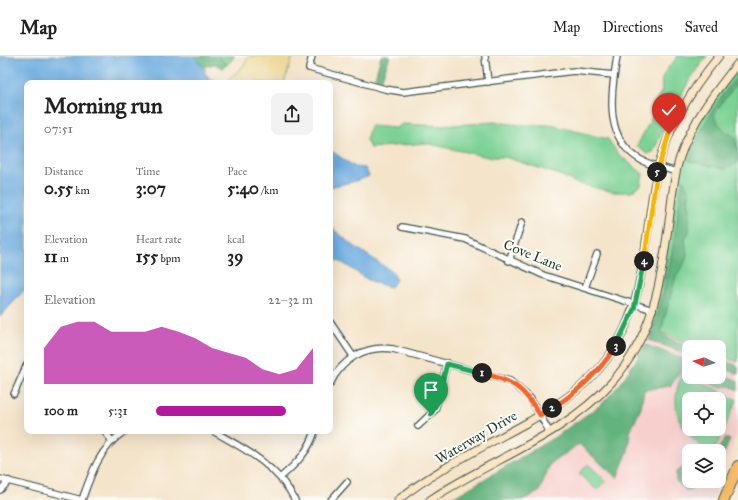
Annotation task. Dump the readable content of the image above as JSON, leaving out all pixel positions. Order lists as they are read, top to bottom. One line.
{"streets":{"street":["Cove Lane","Waterway Drive"]},"crossings":[["Cove Lane","Waterway Drive"]],"north":"left","page":{"header":"Map","nav":["Map","Directions","Saved"],"heading":["Morning run","07:51"],"stats":[["Distance","0.55 km"],["Time","3:07"],["Pace","5:40 /km"],["Elevation","11 m"],["Heart rate","155 bpm"],["kcal","39"]],"pins":["5","4","3","1","2"],"chart":["Elevation","22–32 m"],"list":[{"name":"100 m","note":"5:31"}]}}
